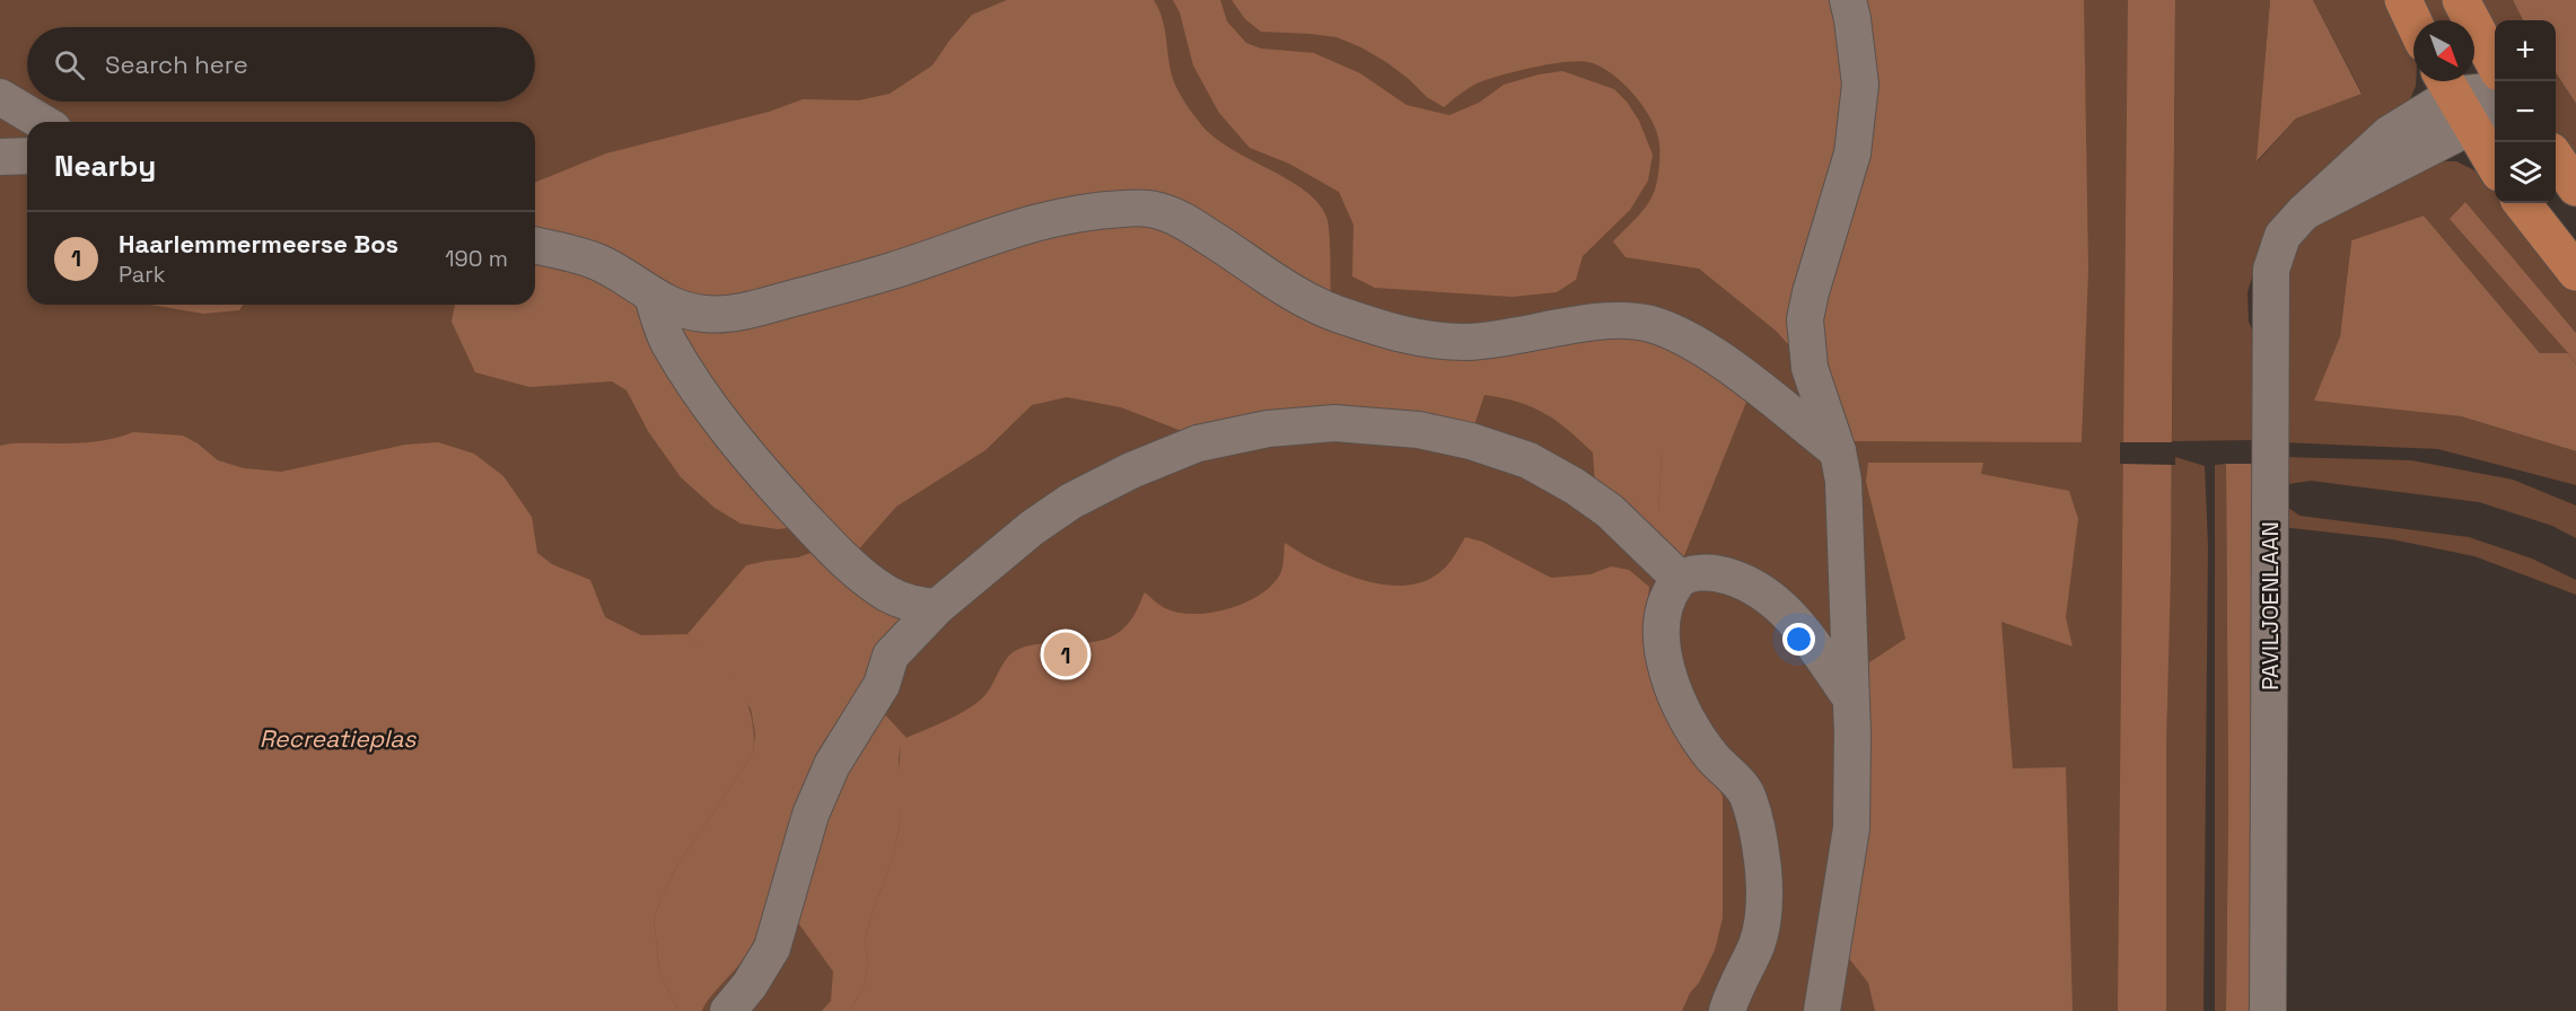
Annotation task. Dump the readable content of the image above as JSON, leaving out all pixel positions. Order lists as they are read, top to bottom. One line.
{"streets":{"street":["PAVILJOENLAAN"]},"water":["Recreatieplas"],"north":"bottom right","page":{"map_buttons":["+","−"],"search":"Search here","heading":"Nearby","list":[{"mark":"1","name":"Haarlemmermeerse Bos","note":"Park","value":"190 m"}],"pins":"1"}}
